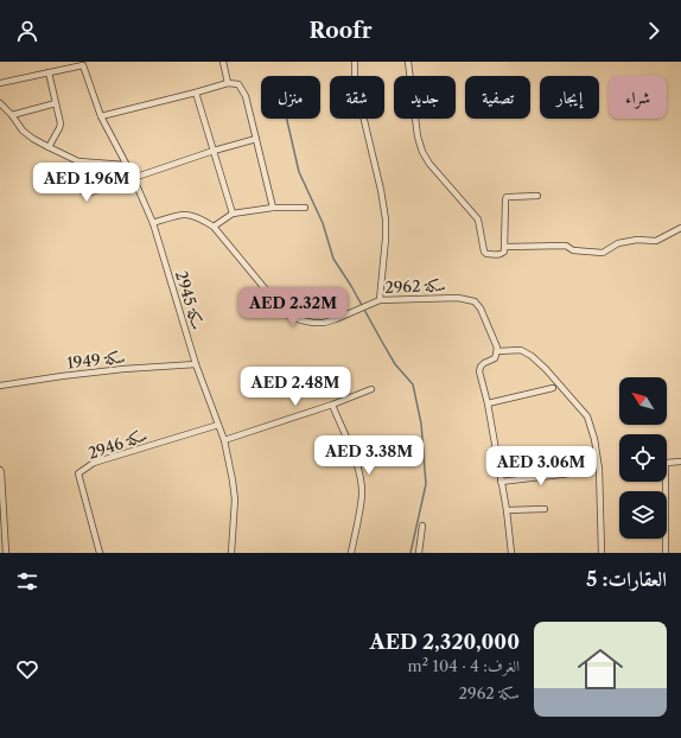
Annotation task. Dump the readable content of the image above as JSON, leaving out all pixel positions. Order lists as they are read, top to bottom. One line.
{"streets":{"street":["سكة 2962","سكة 2945","سكة 1949","سكة 2946"]},"crossings":[["سكة 2962","سكة 2945"],["سكة 2945","سكة 1949"],["سكة 2945","سكة 2946"]],"north":"top left","page":{"header":"Roofr","chip":["شراء","إيجار","تصفية","جديد","شقة","منزل"],"price":["AED 1.96M","AED 2.32M","AED 2.48M","AED 3.38M","AED 3.06M"],"heading":"العقارات: 5","list":[{"name":"AED 2,320,000","note":"الغرف: 4 · 104 m² · سكة 2962"}]}}
